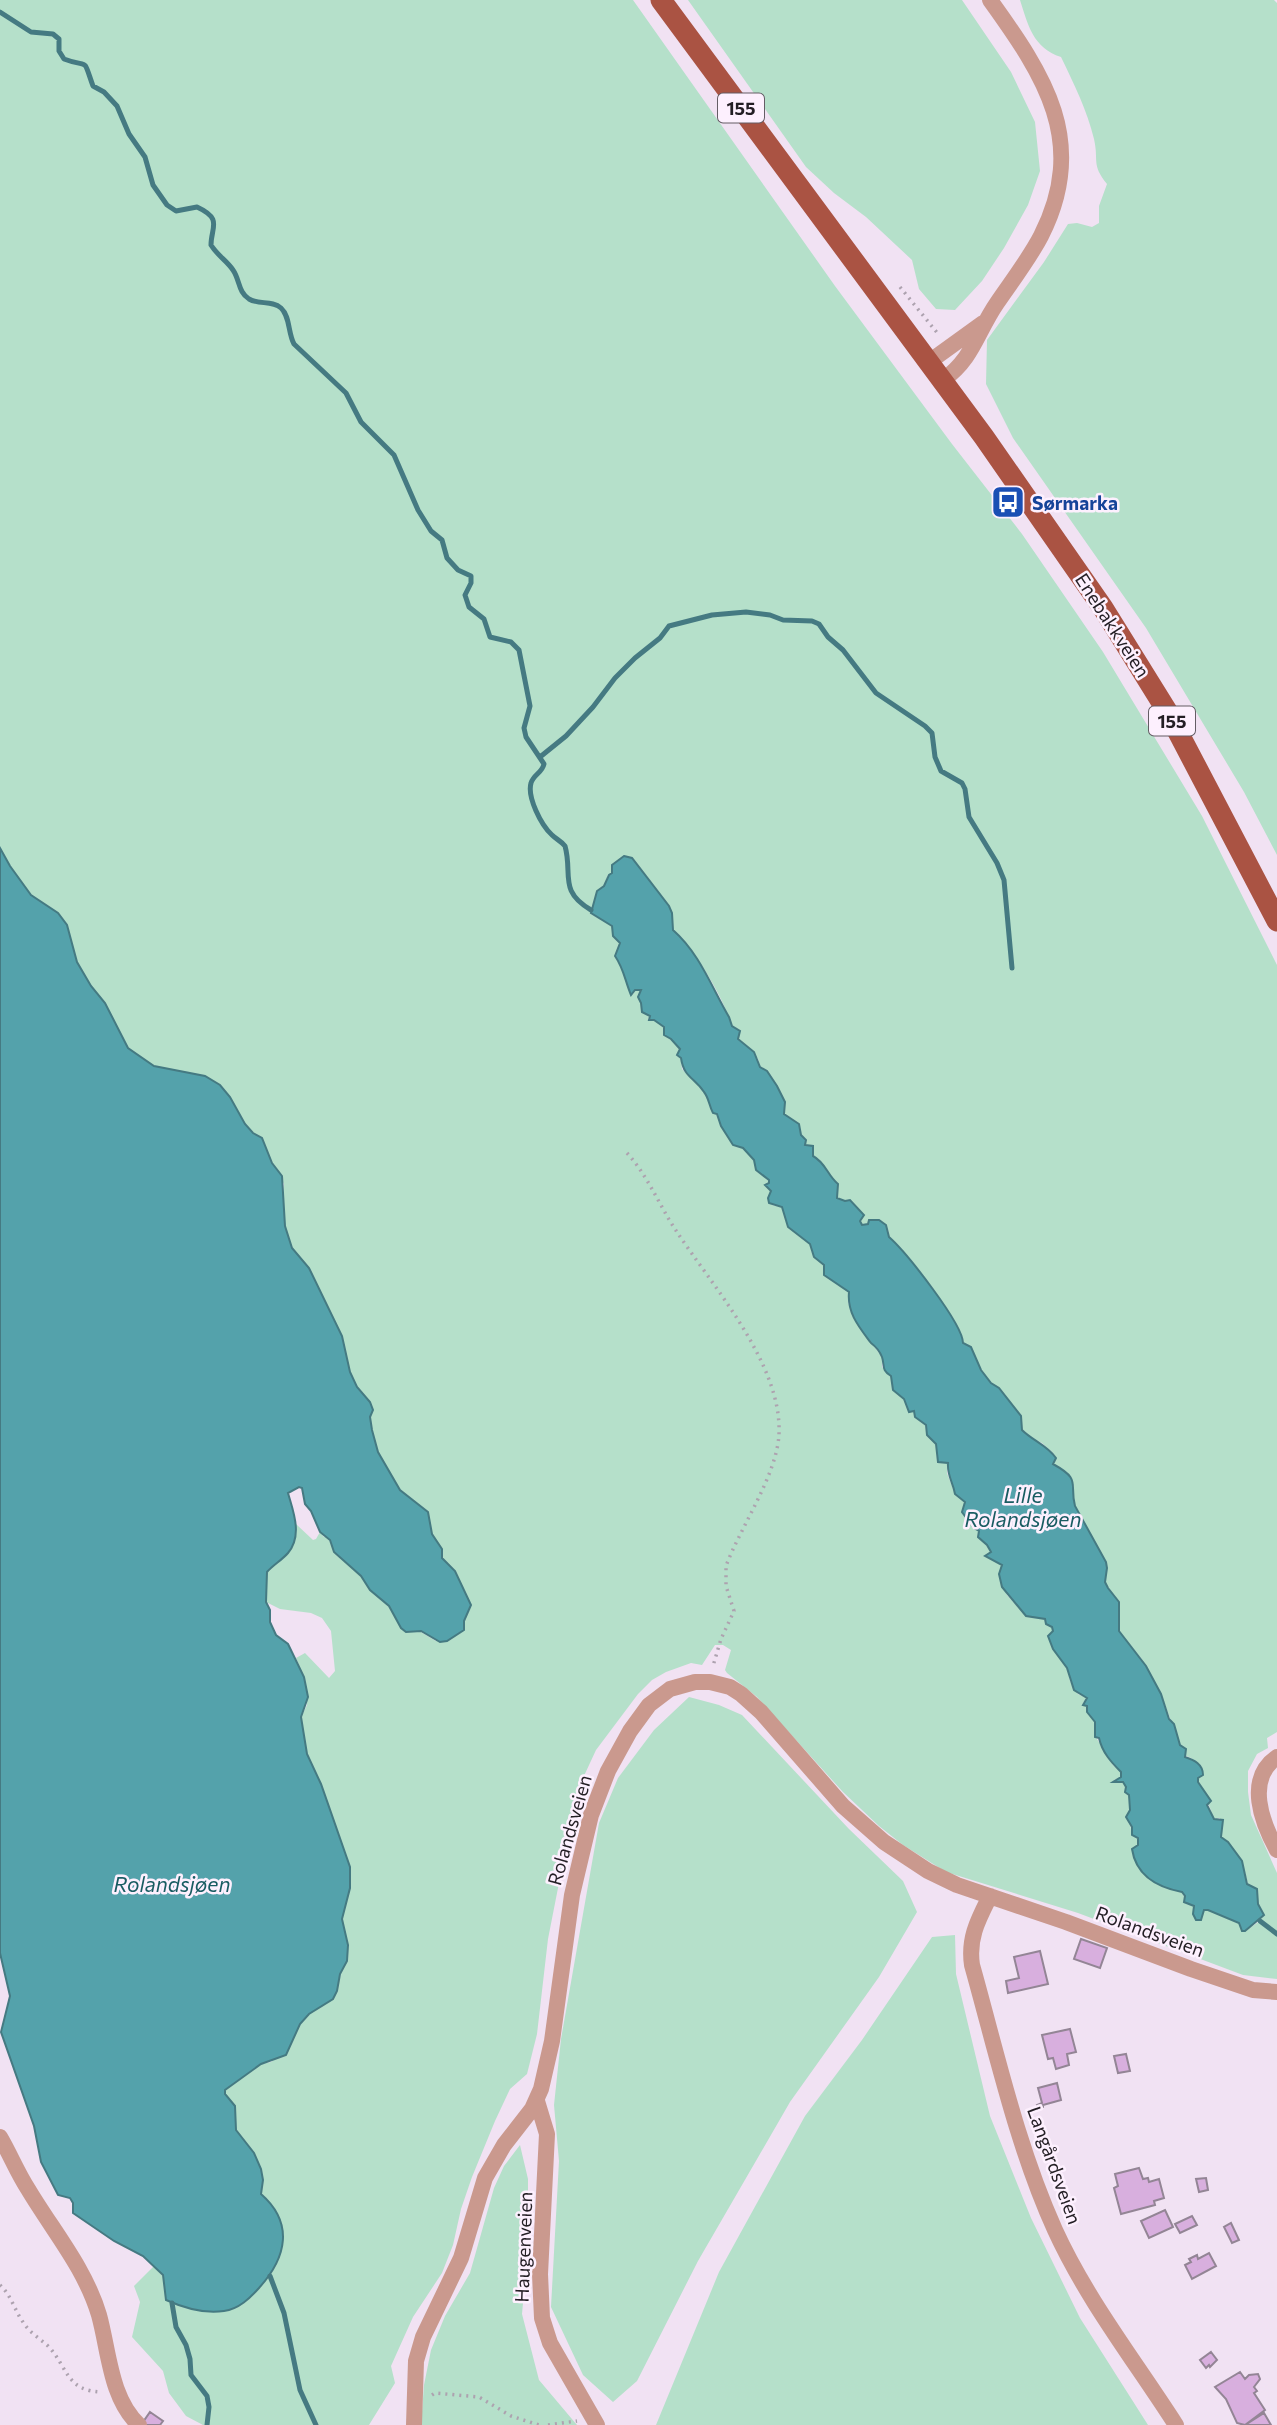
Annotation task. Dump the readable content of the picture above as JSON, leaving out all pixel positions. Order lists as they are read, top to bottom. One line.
{"streets":{"main road":["155","Enebakkveien"],"street":["Rolandsveien","Langårdsveien","Haugenveien"]},"crossings":[["Rolandsveien","Langårdsveien"],["Rolandsveien","Haugenveien"]],"water":["Lille Rolandsjøen","Rolandsjøen"],"places":{"bus stop":["Sørmarka"]}}
